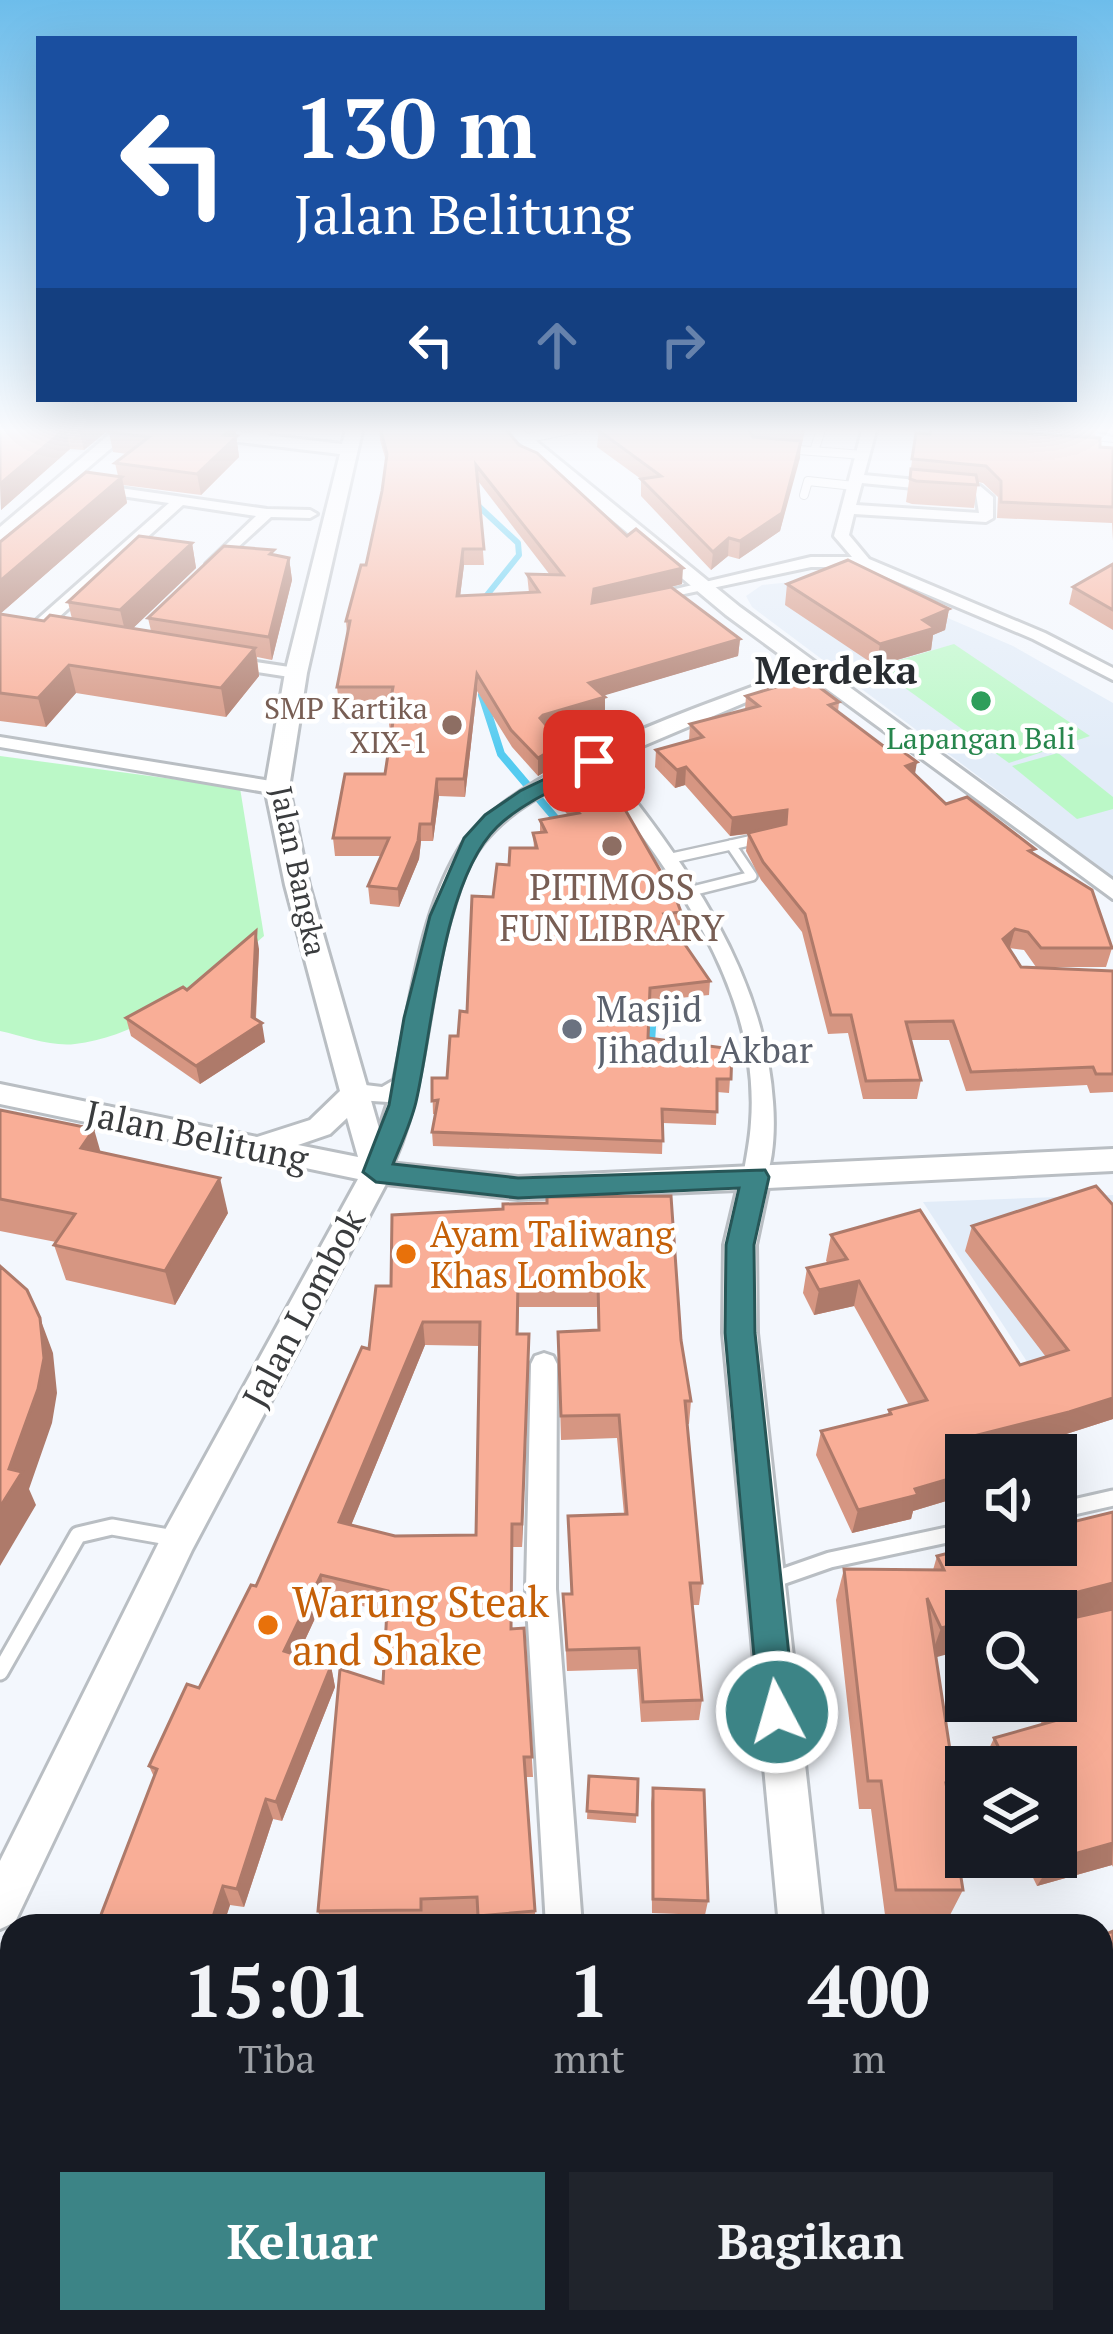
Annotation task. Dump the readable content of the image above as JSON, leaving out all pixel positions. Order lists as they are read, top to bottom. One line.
{"streets":{"street":["Jalan Bangka","Jalan Belitung","Jalan Lombok"]},"crossings":[["Jalan Bangka","Jalan Belitung"],["Jalan Bangka","Jalan Lombok"],["Jalan Belitung","Jalan Lombok"]],"districts":["Merdeka"],"places":["Lapangan Bali","SMP Kartika XIX-1","PITIMOSS FUN LIBRARY","Masjid Jihadul Akbar","Ayam Taliwang Khas Lombok","Warung Steak and Shake"],"page":{"turn":["130 m","Jalan Belitung"],"eta":["15:01","Tiba","1","mnt","400","m"],"buttons":["Keluar","Bagikan"]}}
